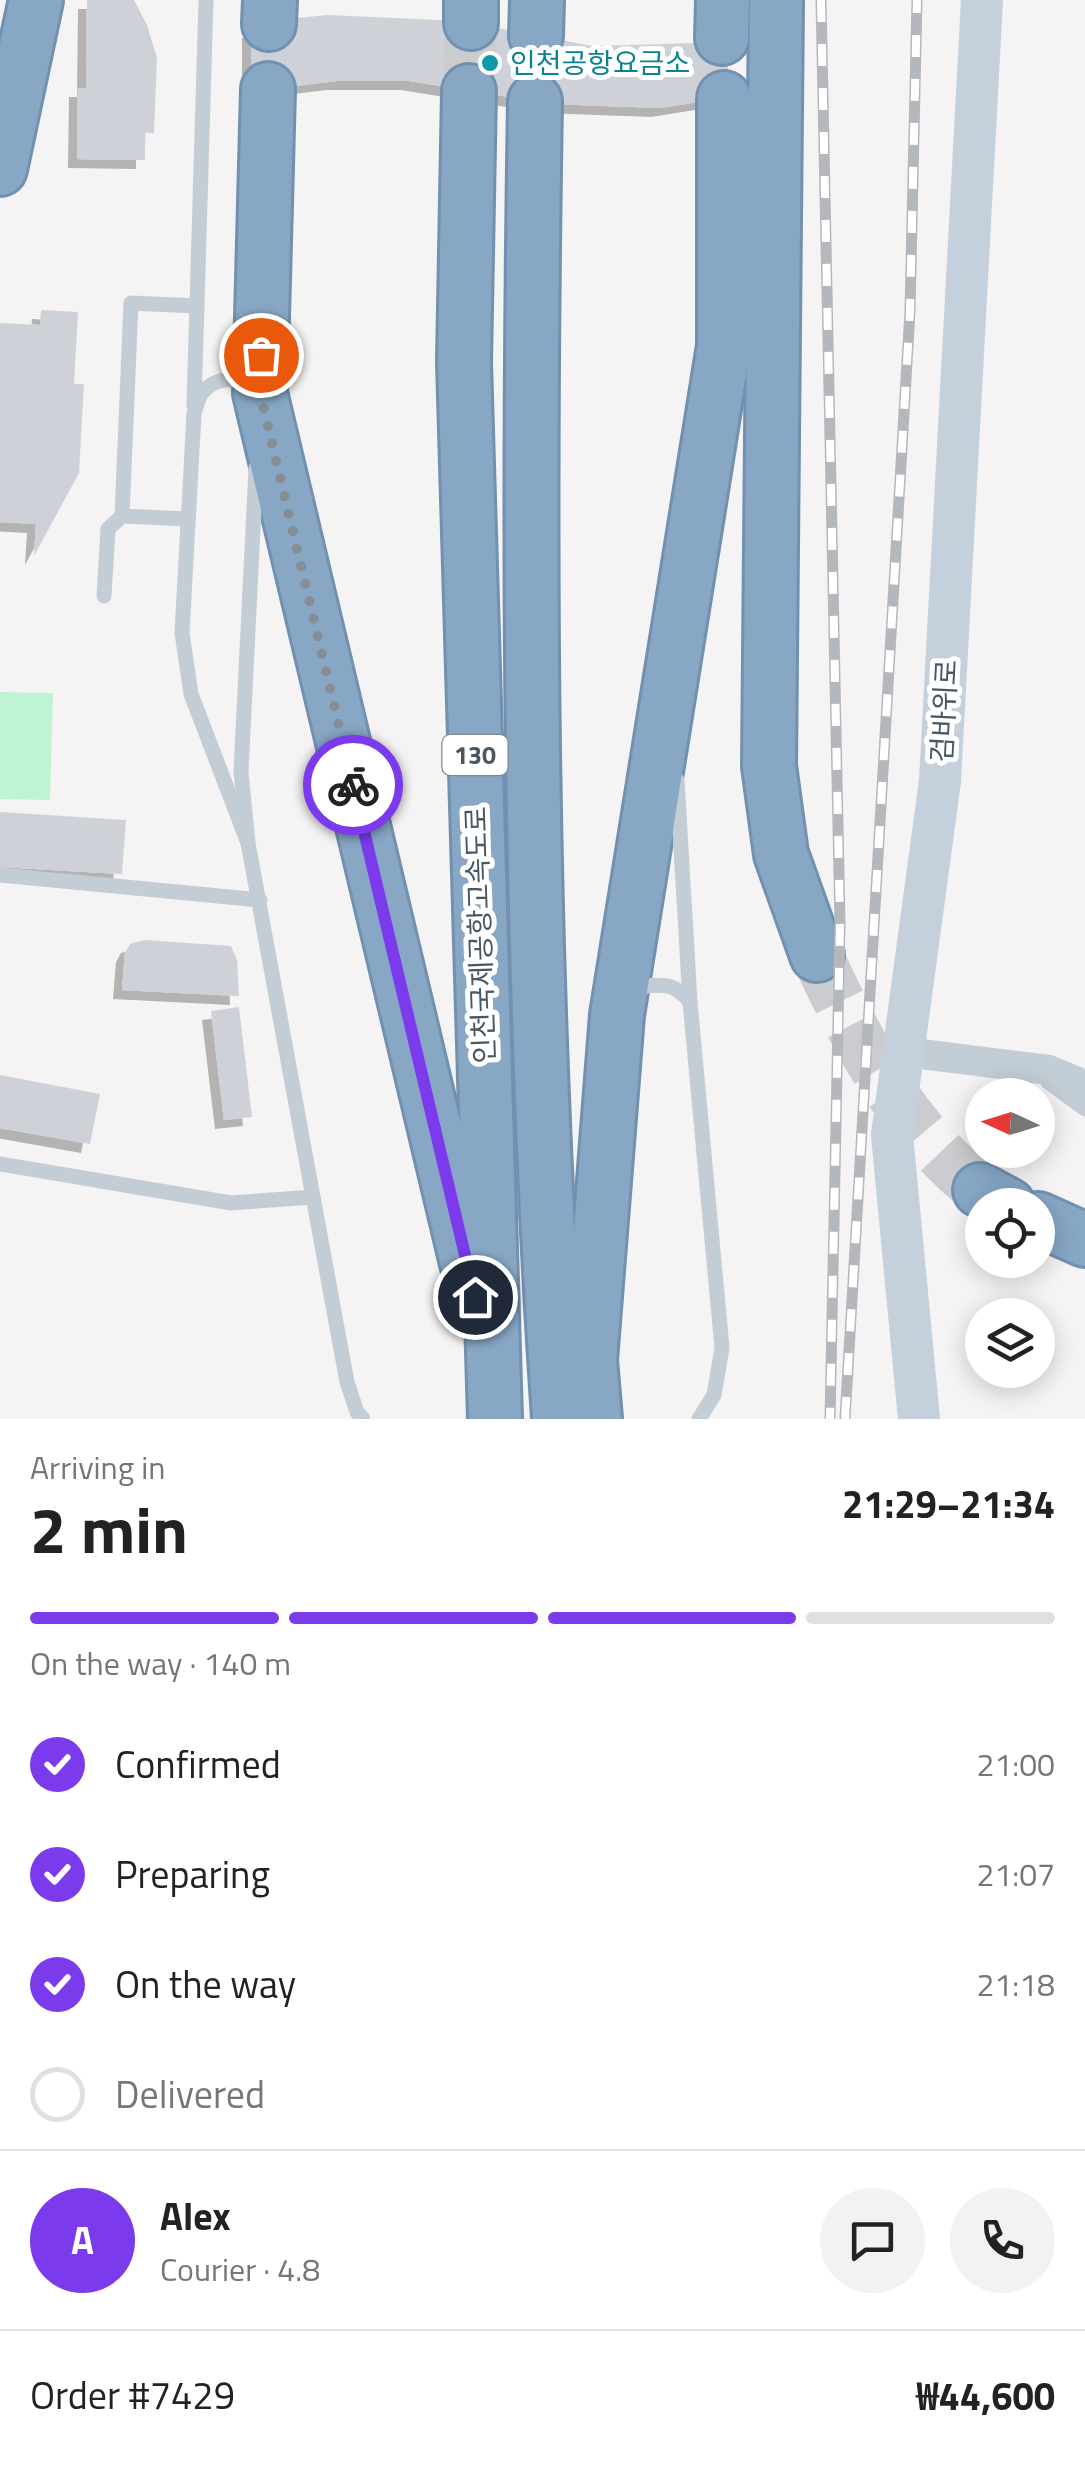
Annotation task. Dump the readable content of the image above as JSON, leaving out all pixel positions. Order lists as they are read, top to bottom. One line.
{"streets":{"highway":["130","인천국제공항고속도로"],"street":["검바위로"]},"crossings":[["130","인천국제공항고속도로"]],"places":["인천공항요금소"],"north":"left","page":{"heading":["2 min","Arriving in","21:29–21:34"],"panel":["Alex","Courier · 4.8","Order #7429","₩44,600"],"bar":"On the way · 140 m","list":[["Confirmed","21:00"],["Preparing","21:07"],["On the way","21:18"],"Delivered"],"round":"A"}}
